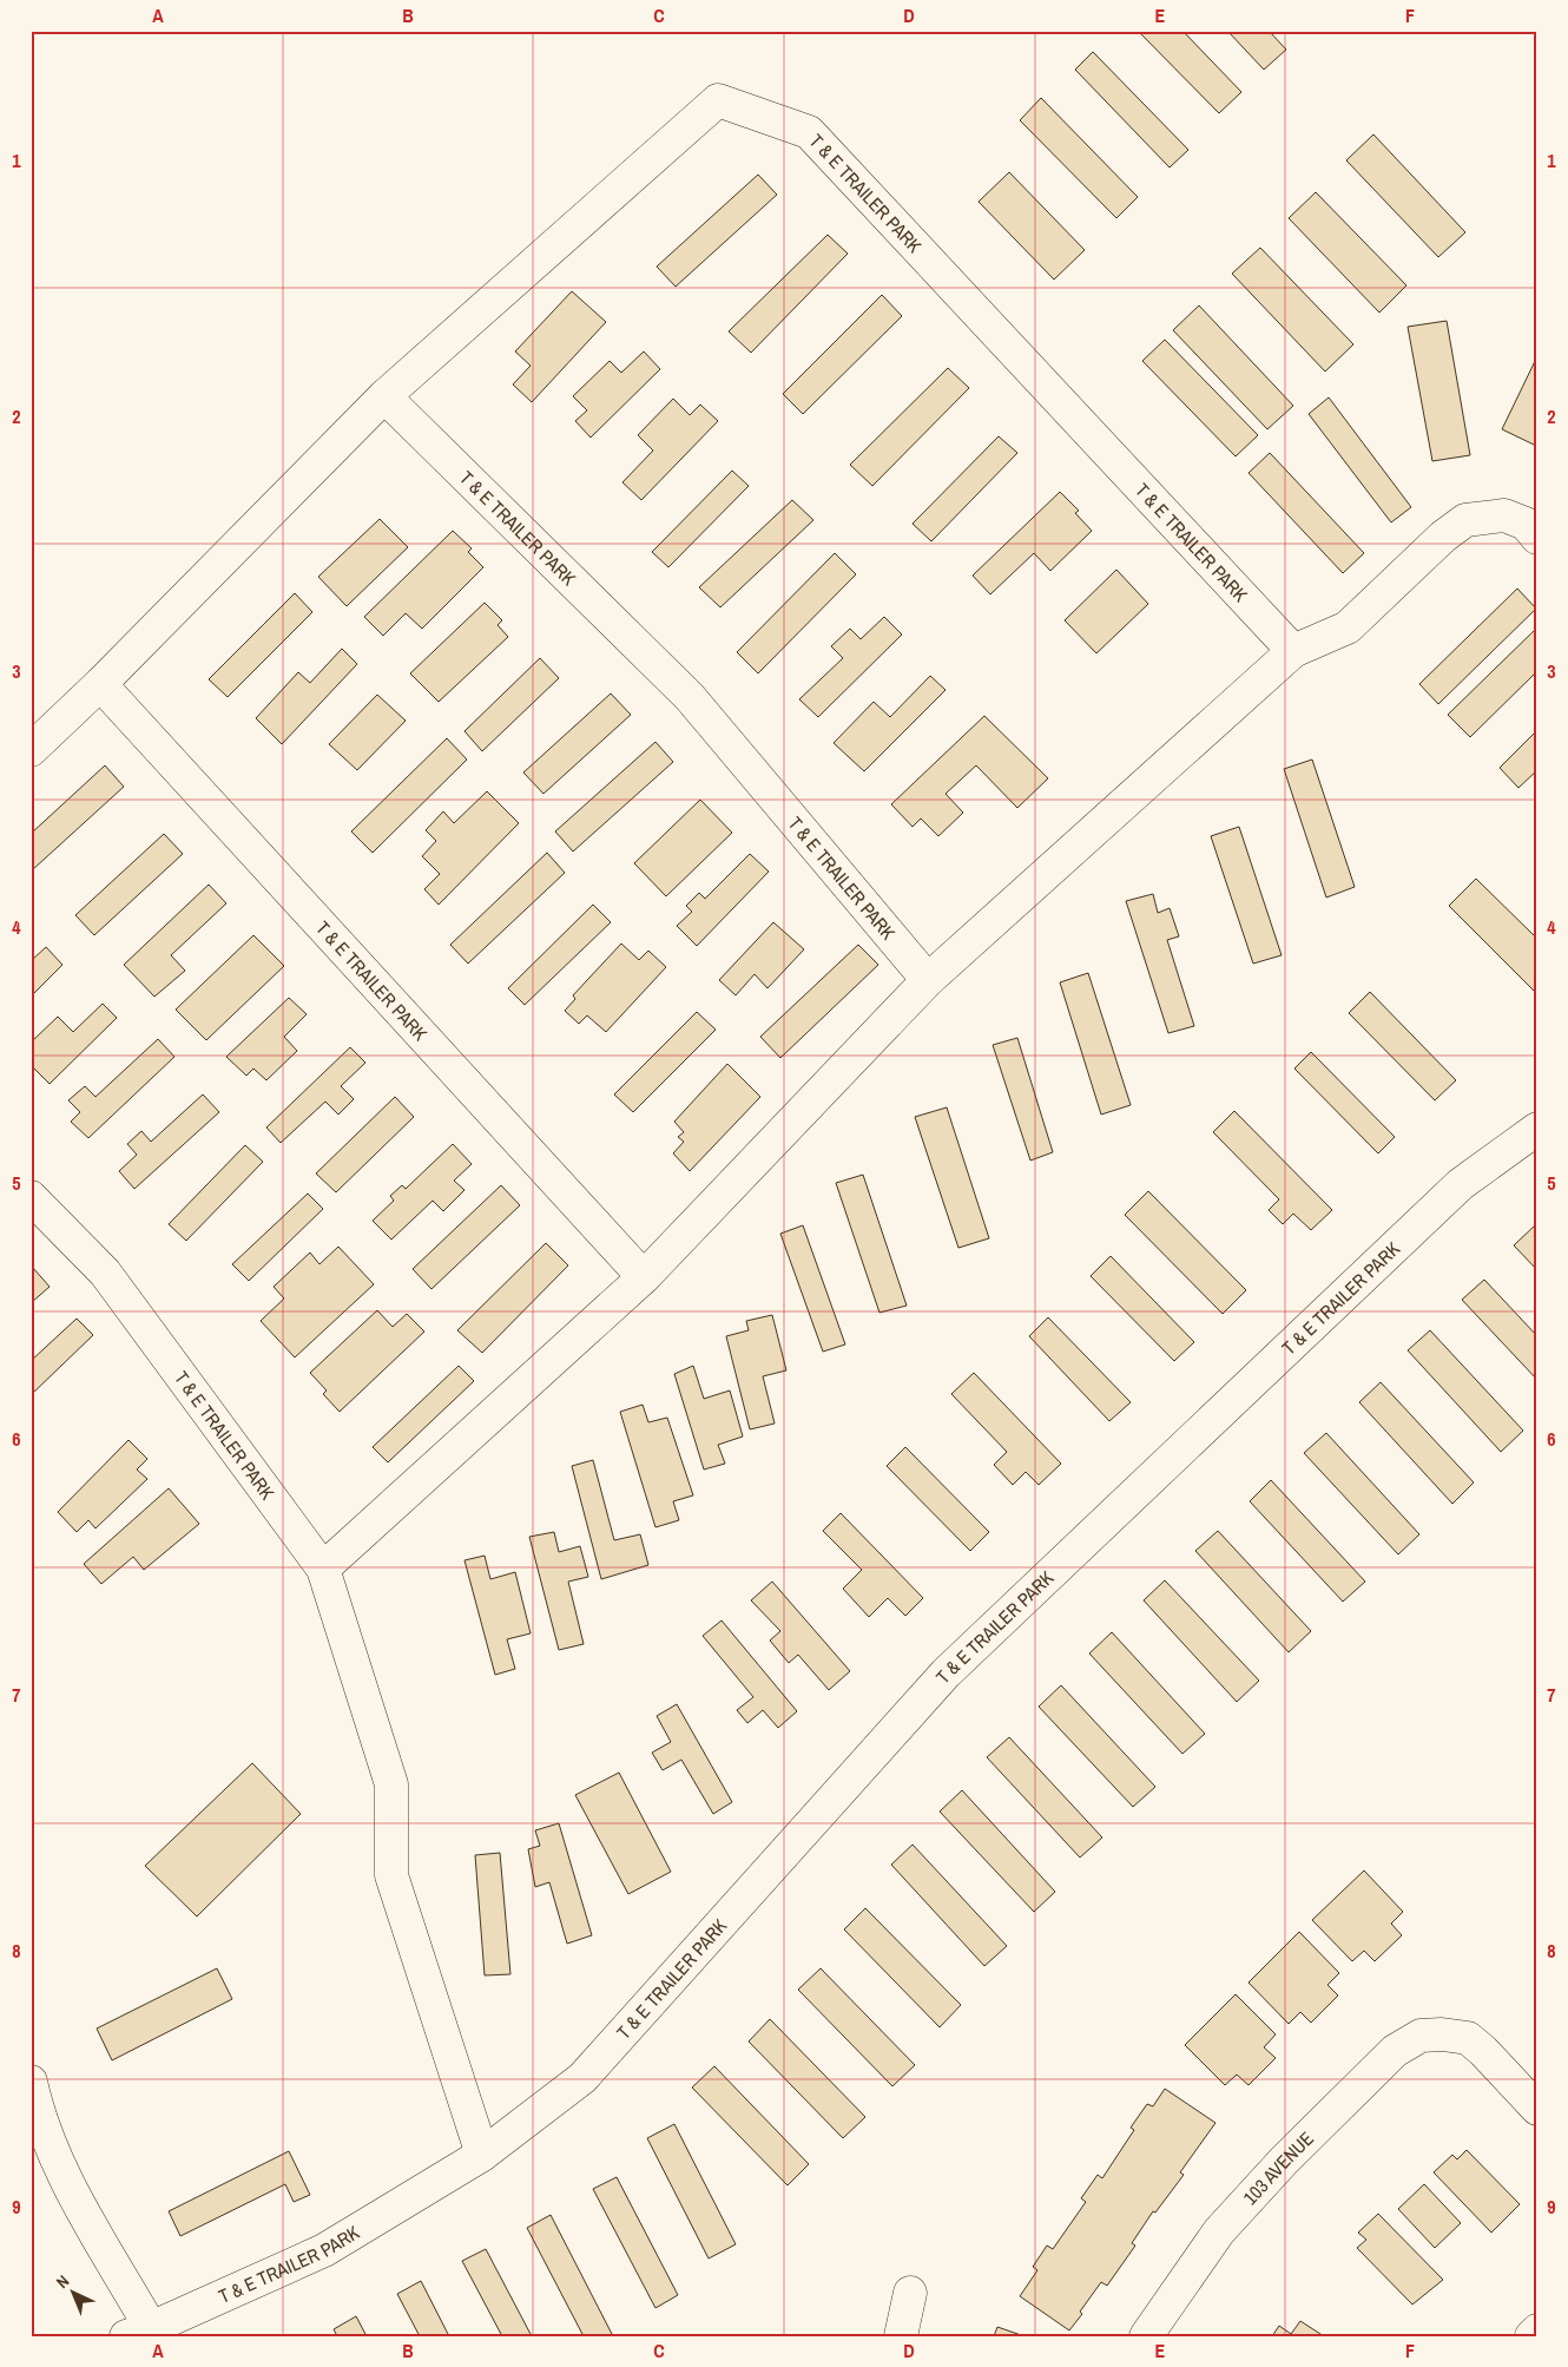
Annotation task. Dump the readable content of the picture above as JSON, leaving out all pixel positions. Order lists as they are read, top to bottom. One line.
{"streets":{"street":["T & E TRAILER PARK","103 AVENUE"]},"north":"top left","grid":{"columns":["A","B","C","D","E","F"],"rows":["1","2","3","4","5","6","7","8","9"]}}
